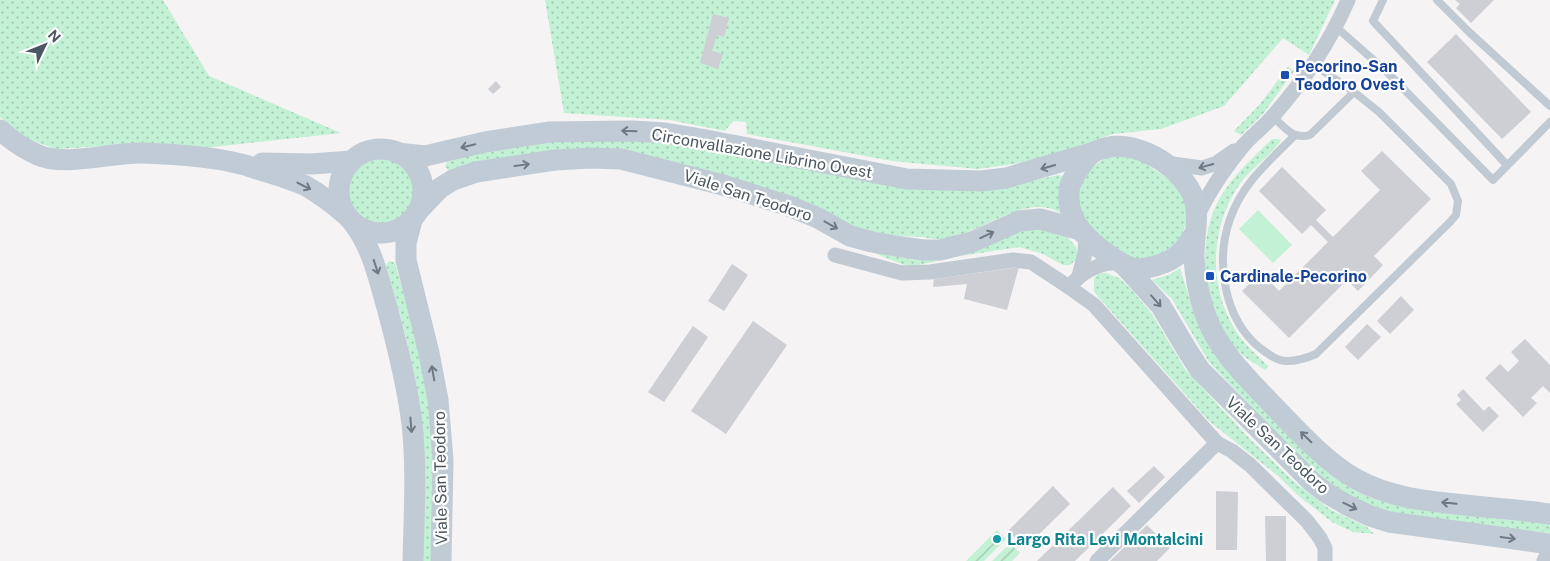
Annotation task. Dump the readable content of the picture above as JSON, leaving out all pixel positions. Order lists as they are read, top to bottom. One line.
{"streets":{"main road":["Circonvallazione Librino Ovest","Viale San Teodoro"]},"crossings":[["Circonvallazione Librino Ovest","Viale San Teodoro"]],"one_way":["Circonvallazione Librino Ovest"],"places":{"transit":["Pecorino-San Teodoro Ovest","Cardinale-Pecorino"],"other":["Largo Rita Levi Montalcini"]},"north":"top right"}
